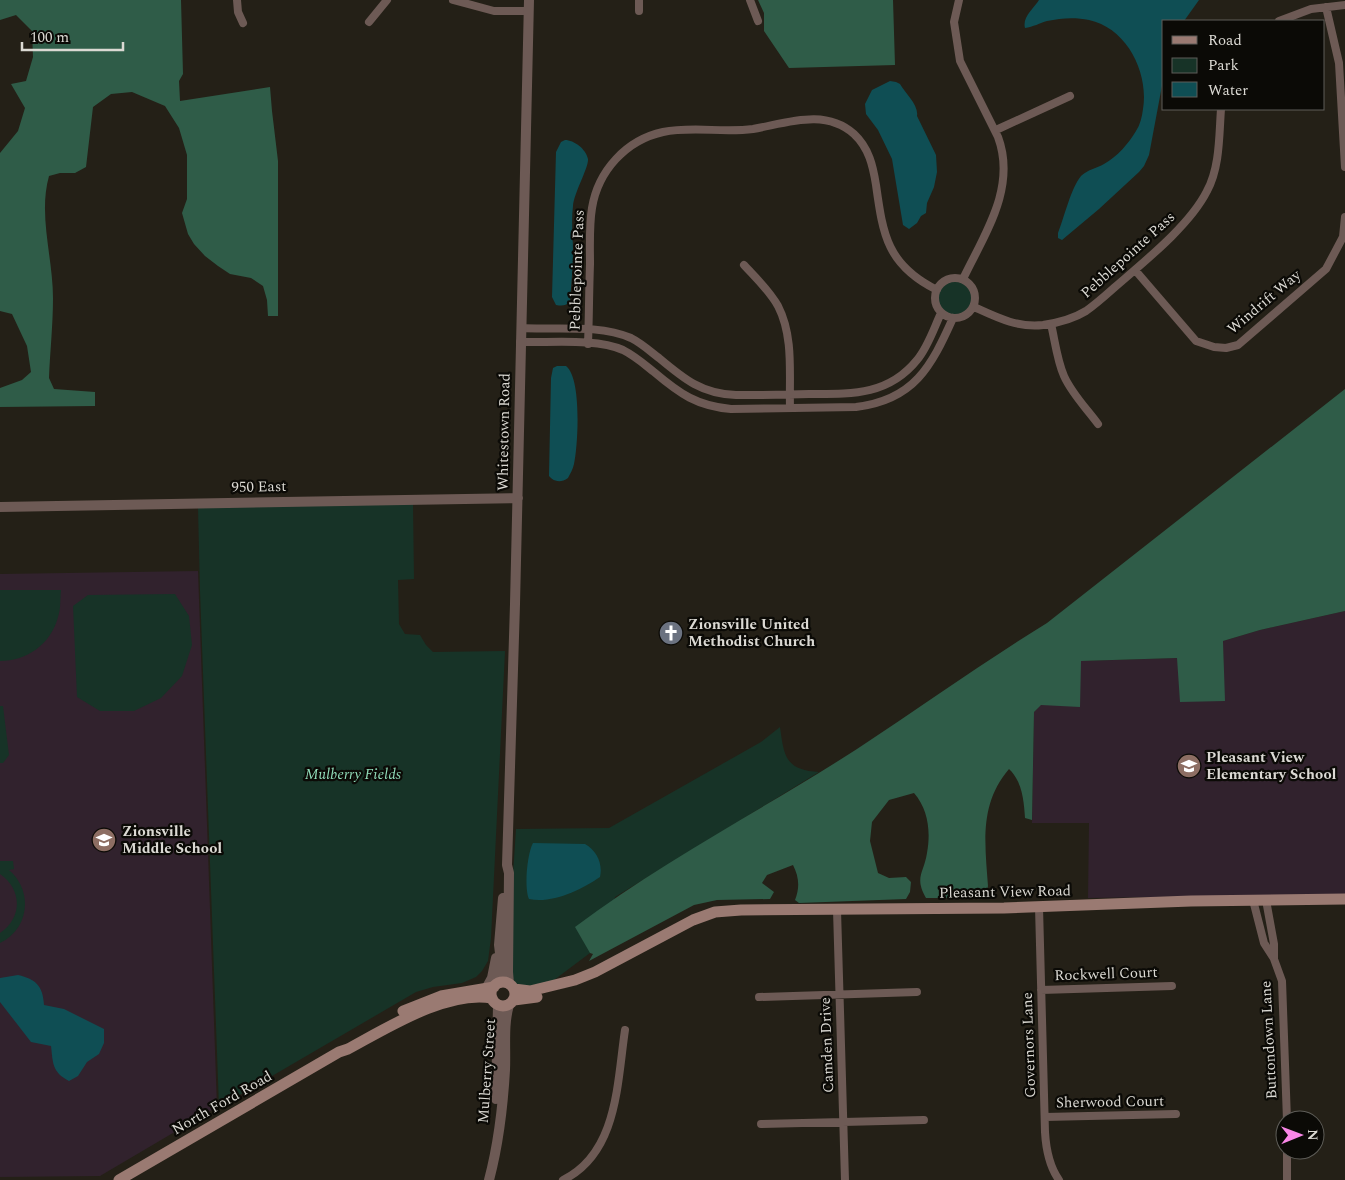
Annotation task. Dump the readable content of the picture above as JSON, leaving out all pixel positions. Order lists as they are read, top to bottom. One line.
{"streets":{"main road":["Pleasant View Road","North Ford Road"],"street":["Pebblepointe Pass","Windrift Way","Whitestown Road","950 East","Rockwell Court","Buttondown Lane","Camden Drive","Governors Lane","Mulberry Street","Sherwood Court"]},"crossings":[["Pebblepointe Pass","Windrift Way"],["Whitestown Road","950 East"],["Whitestown Road","Pleasant View Road"],["Whitestown Road","Mulberry Street"],["Whitestown Road","North Ford Road"],["Pleasant View Road","Buttondown Lane"],["Pleasant View Road","Camden Drive"],["Pleasant View Road","Governors Lane"],["Pleasant View Road","Mulberry Street"],["Pleasant View Road","North Ford Road"],["Rockwell Court","Governors Lane"],["Governors Lane","Sherwood Court"],["Mulberry Street","North Ford Road"]],"parks":["Mulberry Fields"],"places":{"church":["Zionsville United Methodist Church"],"school or university":["Pleasant View Elementary School","Zionsville Middle School"]},"legend":["Road","Park","Water"],"scale_bar":"100 m","north":"right"}
